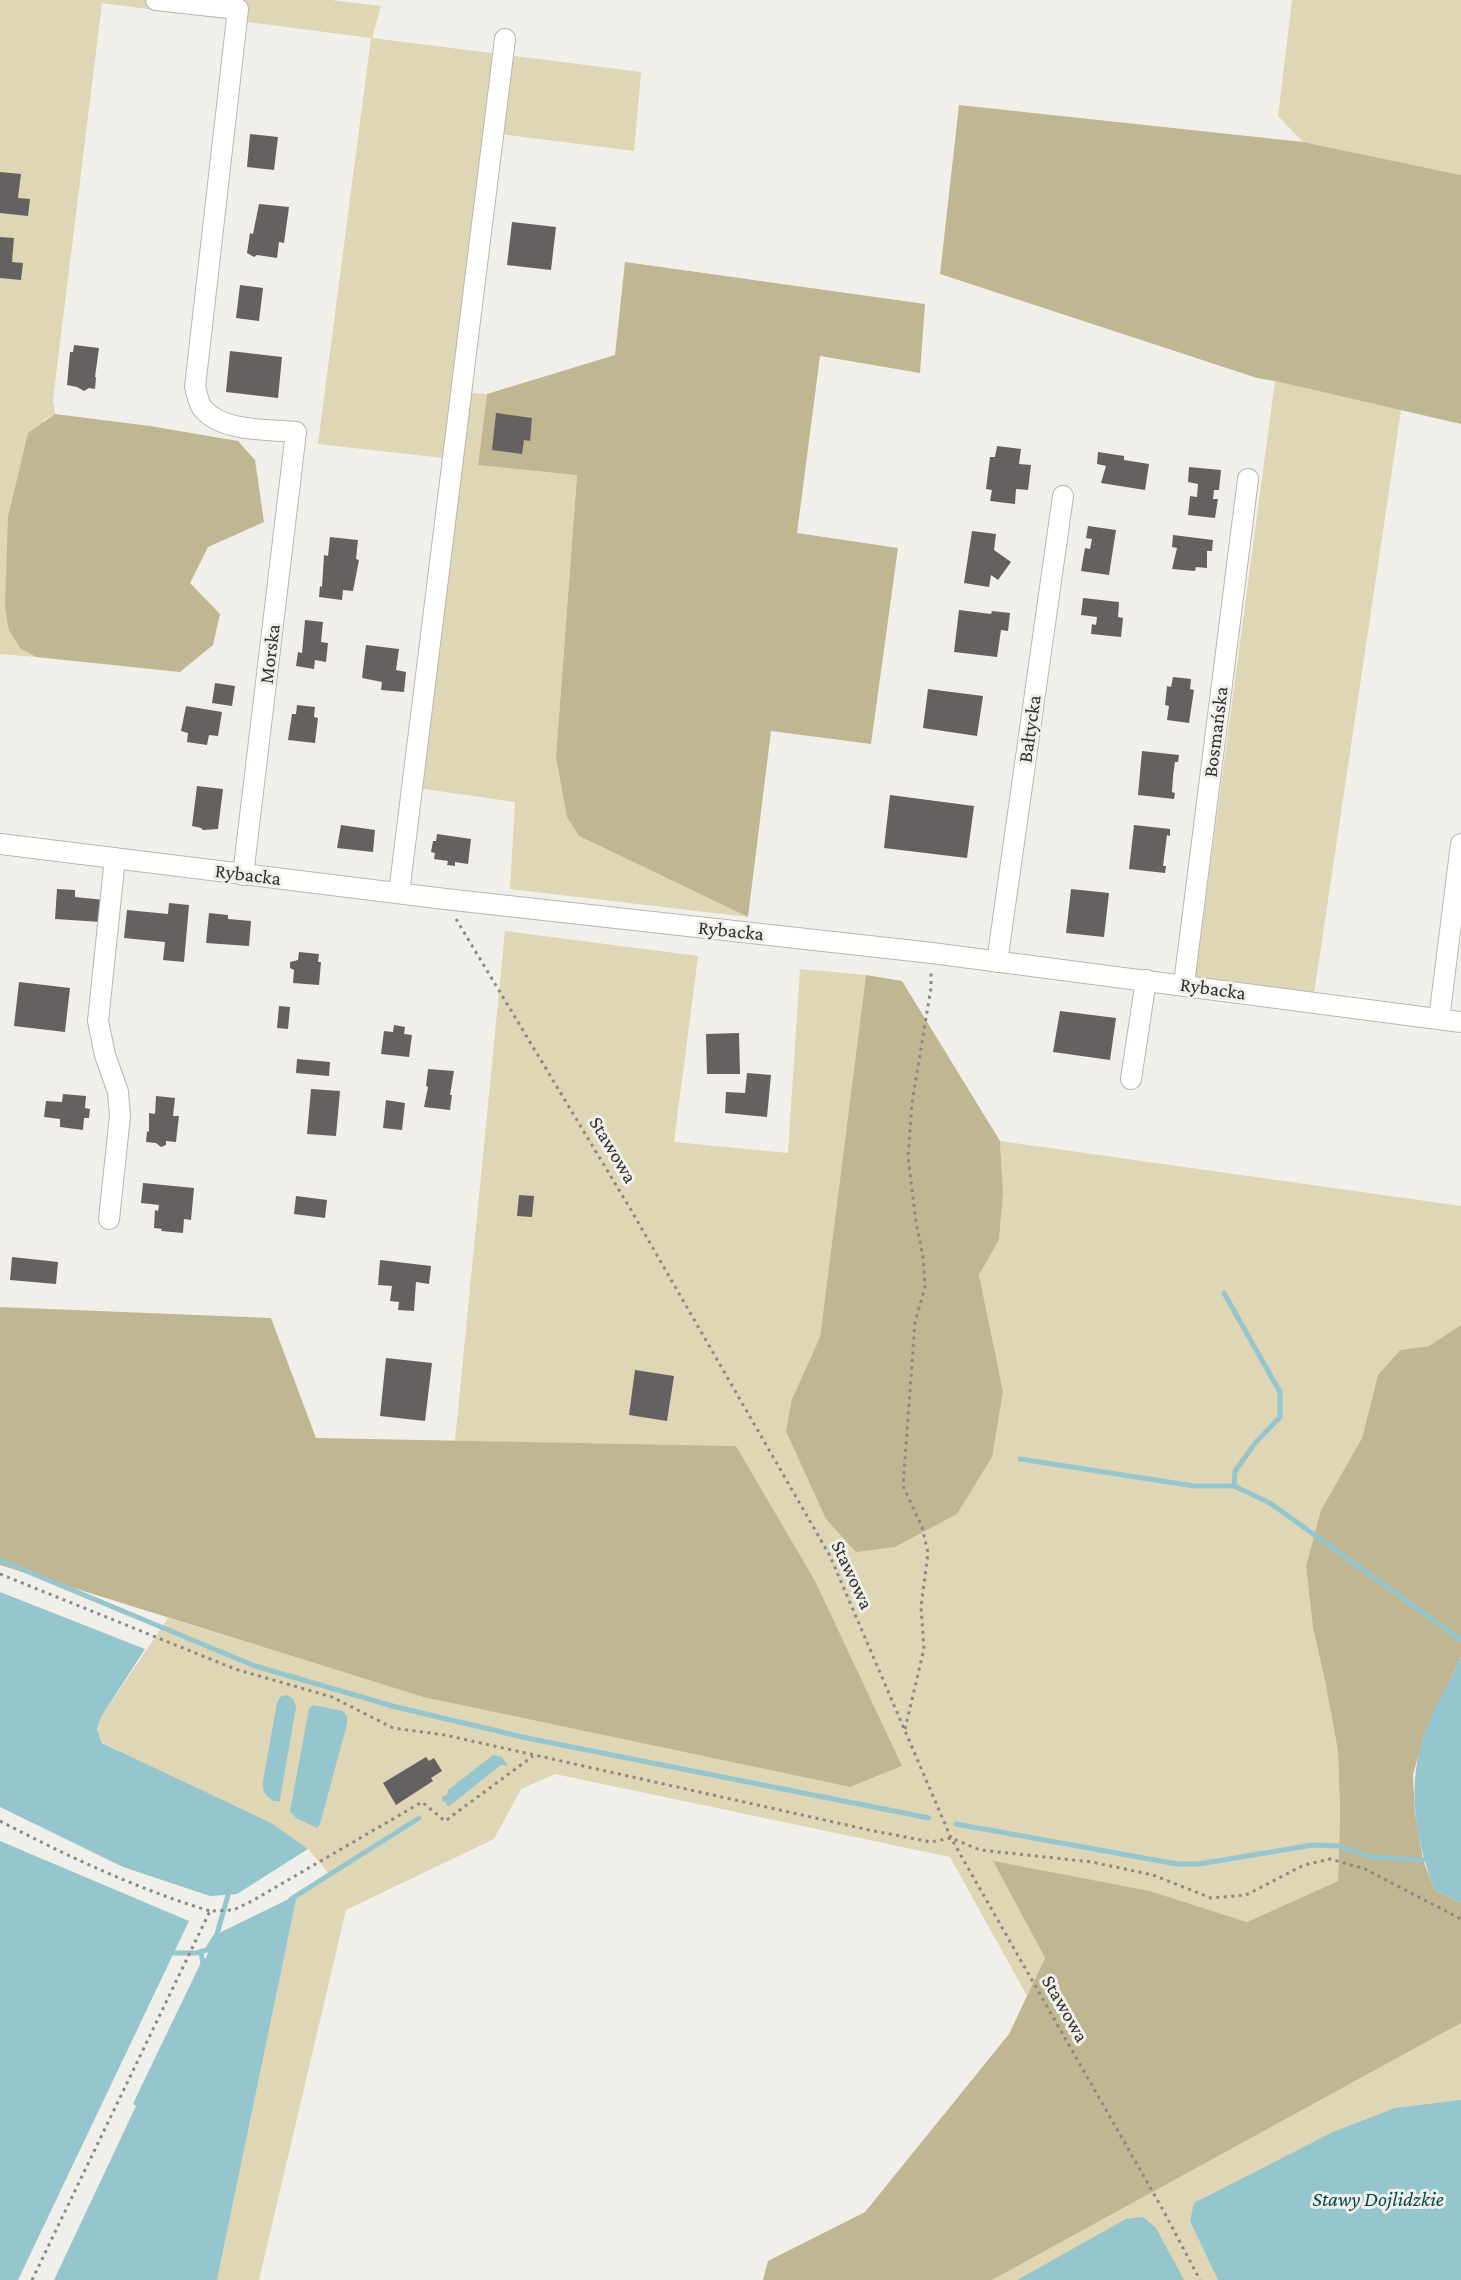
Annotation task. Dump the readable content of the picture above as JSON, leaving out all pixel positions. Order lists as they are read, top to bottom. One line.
{"streets":{"street":["Morska","Bałtycka","Bosmańska","Rybacka"],"path":["Stawowa"]},"crossings":[["Morska","Rybacka"],["Bałtycka","Rybacka"],["Bosmańska","Rybacka"],["Rybacka","Stawowa"]],"water":["Stawy Dojlidzkie"]}
